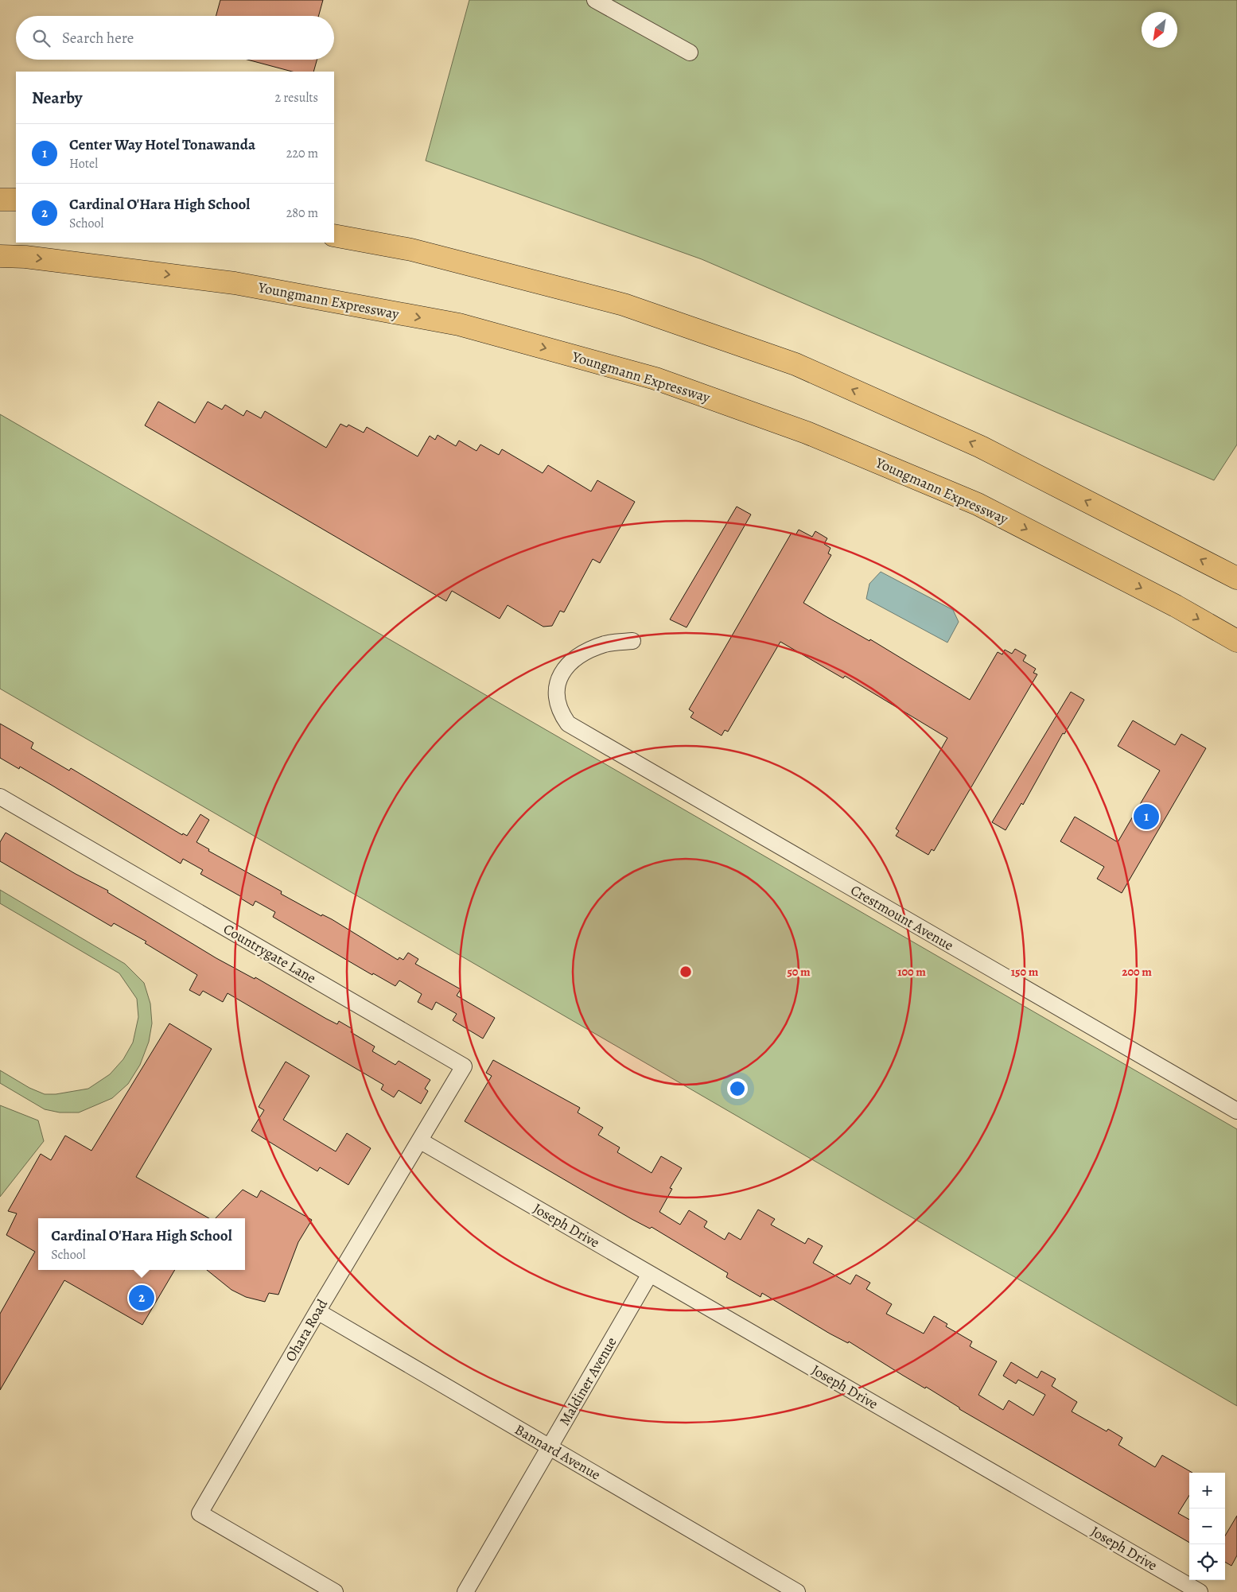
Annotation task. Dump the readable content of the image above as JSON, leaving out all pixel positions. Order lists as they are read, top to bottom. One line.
{"streets":{"highway":["Youngmann Expressway"],"street":["Crestmount Avenue","Countrygate Lane","Joseph Drive","Ohara Road","Maldiner Avenue","Bannard Avenue"]},"crossings":[["Countrygate Lane","Joseph Drive"],["Countrygate Lane","Ohara Road"],["Joseph Drive","Ohara Road"],["Joseph Drive","Maldiner Avenue"],["Ohara Road","Bannard Avenue"],["Maldiner Avenue","Bannard Avenue"]],"north":"bottom left","page":{"search":"Search here","heading":["Nearby","2 results"],"list":[{"mark":"1","name":"Center Way Hotel Tonawanda","note":"Hotel","value":"220 m"},{"mark":"2","name":"Cardinal O'Hara High School","note":"School","value":"280 m"}],"pins":["1","2"],"popup":["Cardinal O'Hara High School","School"],"map_buttons":["+","−"]},"rings":["50 m","100 m","150 m","200 m"]}
